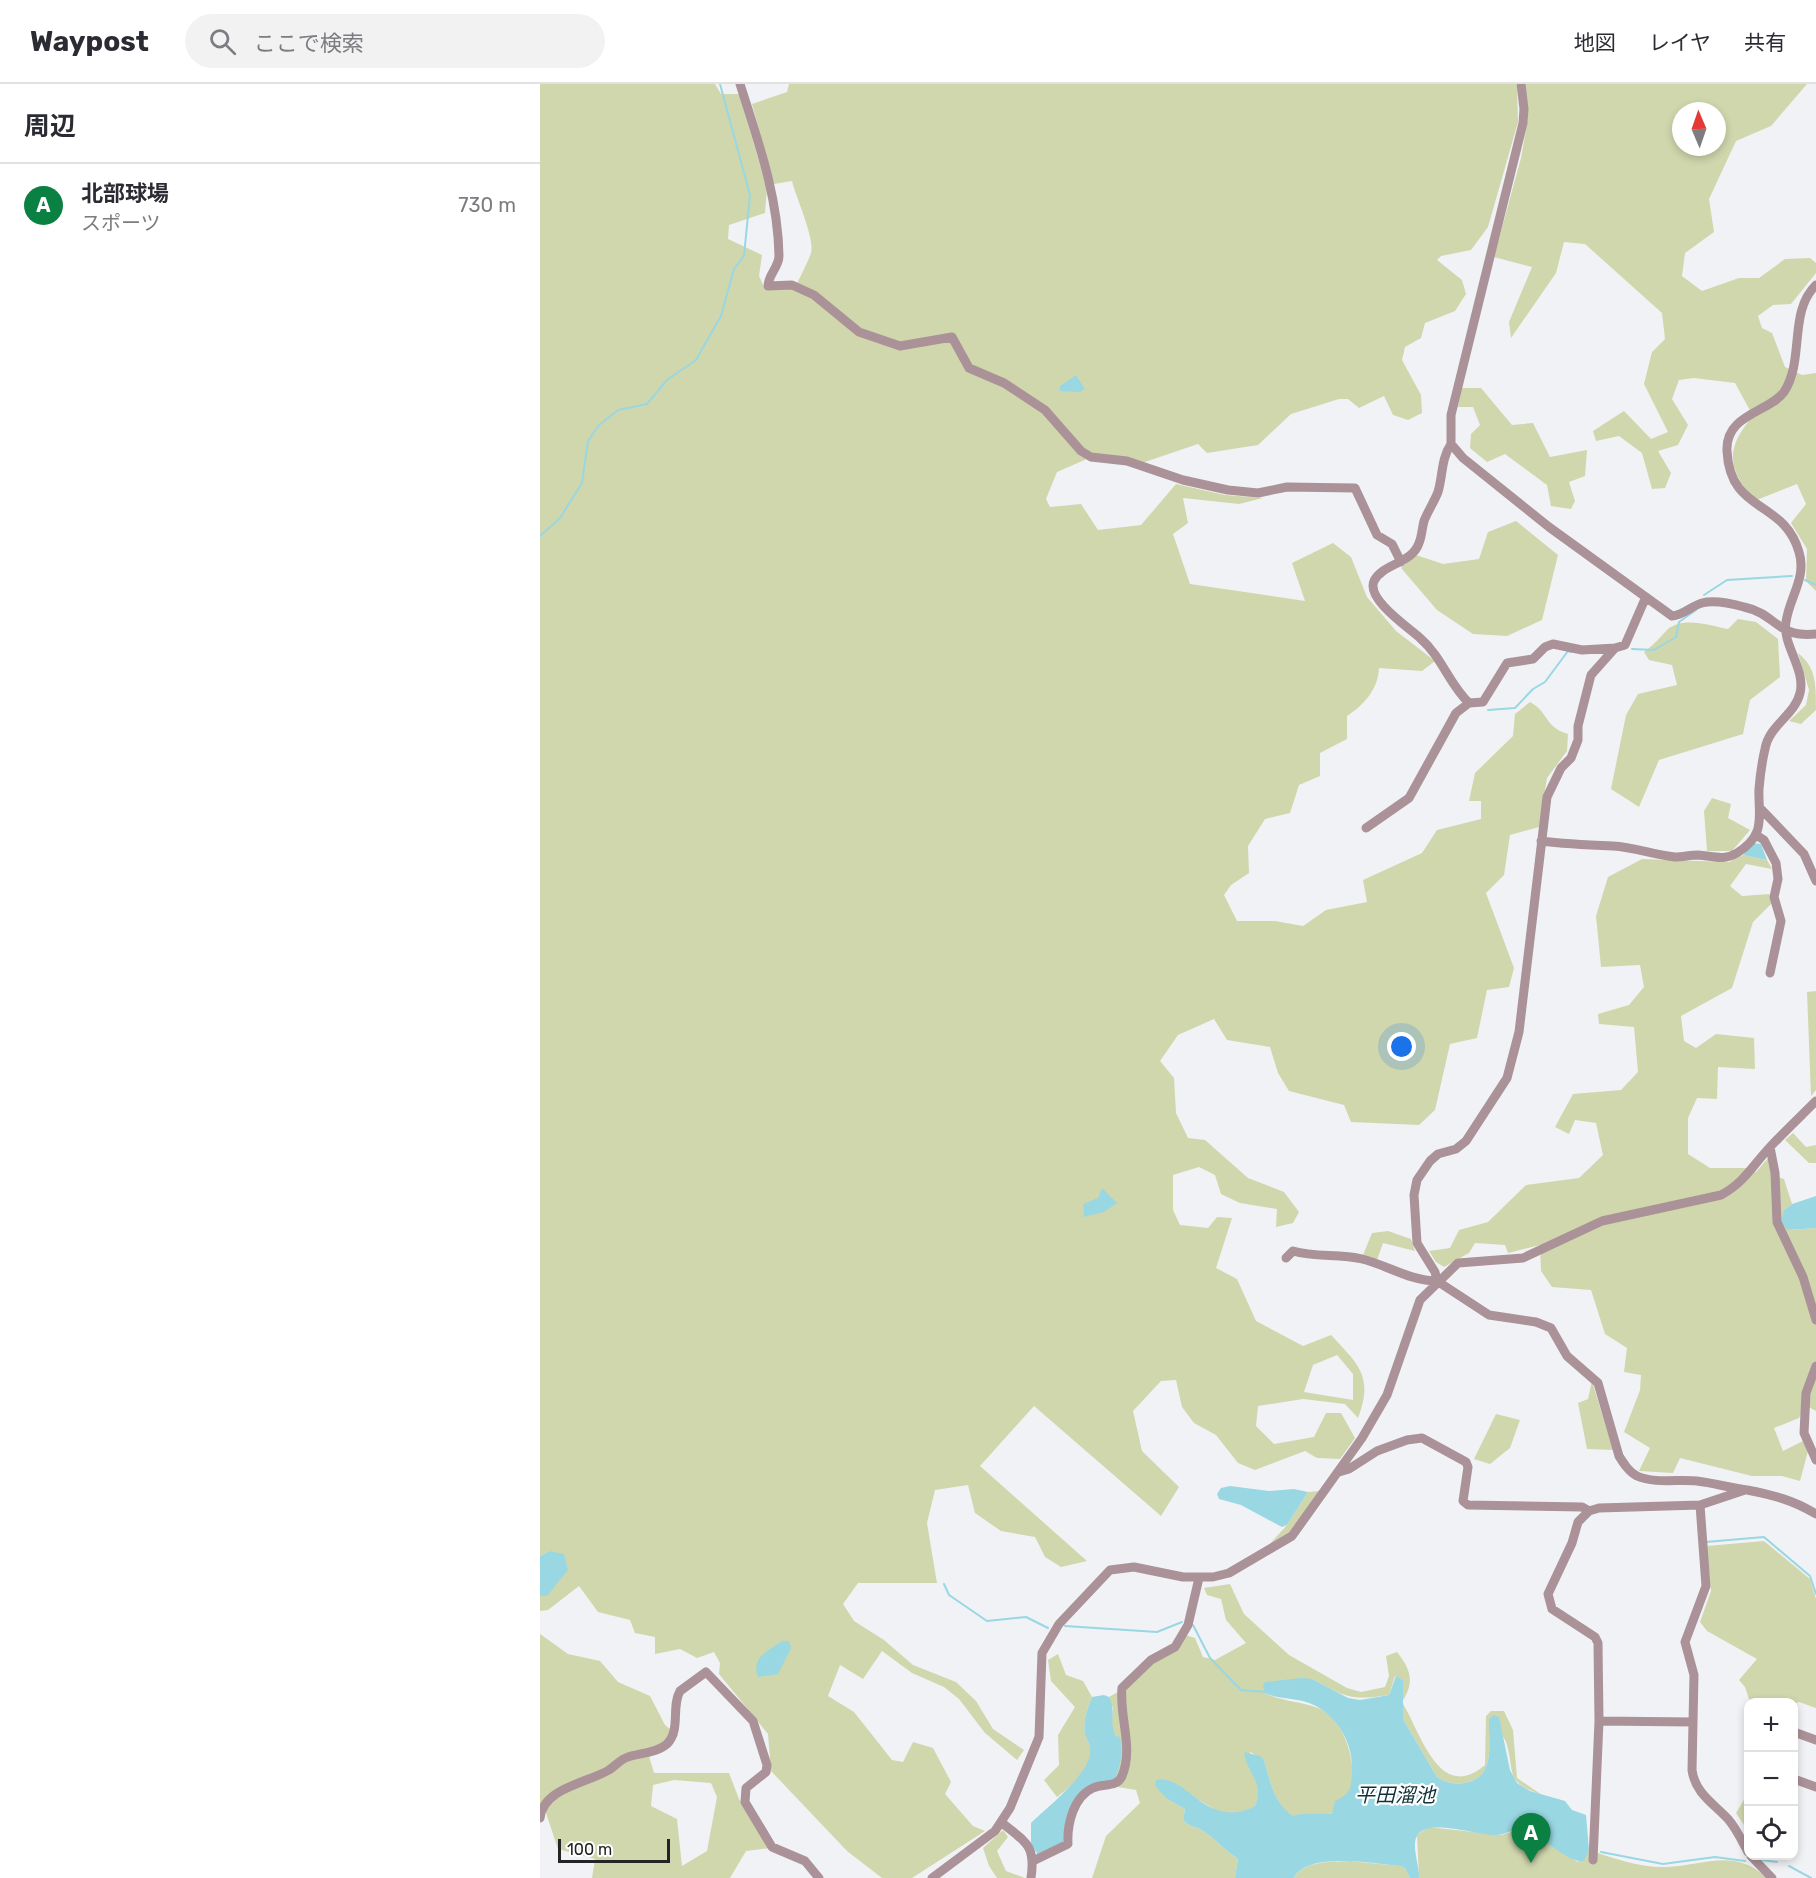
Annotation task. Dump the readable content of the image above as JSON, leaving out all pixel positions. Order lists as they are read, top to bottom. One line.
{"water":["平田溜池"],"scale_bar":"100 m","north":"top","page":{"header":"Waypost","search":"ここで検索","nav":["地図","レイヤ","共有"],"heading":"周辺","list":[{"mark":"A","name":"北部球場","note":"スポーツ","value":"730 m"}],"map_buttons":["+","−"],"pins":"A","scale":"100 m"}}
